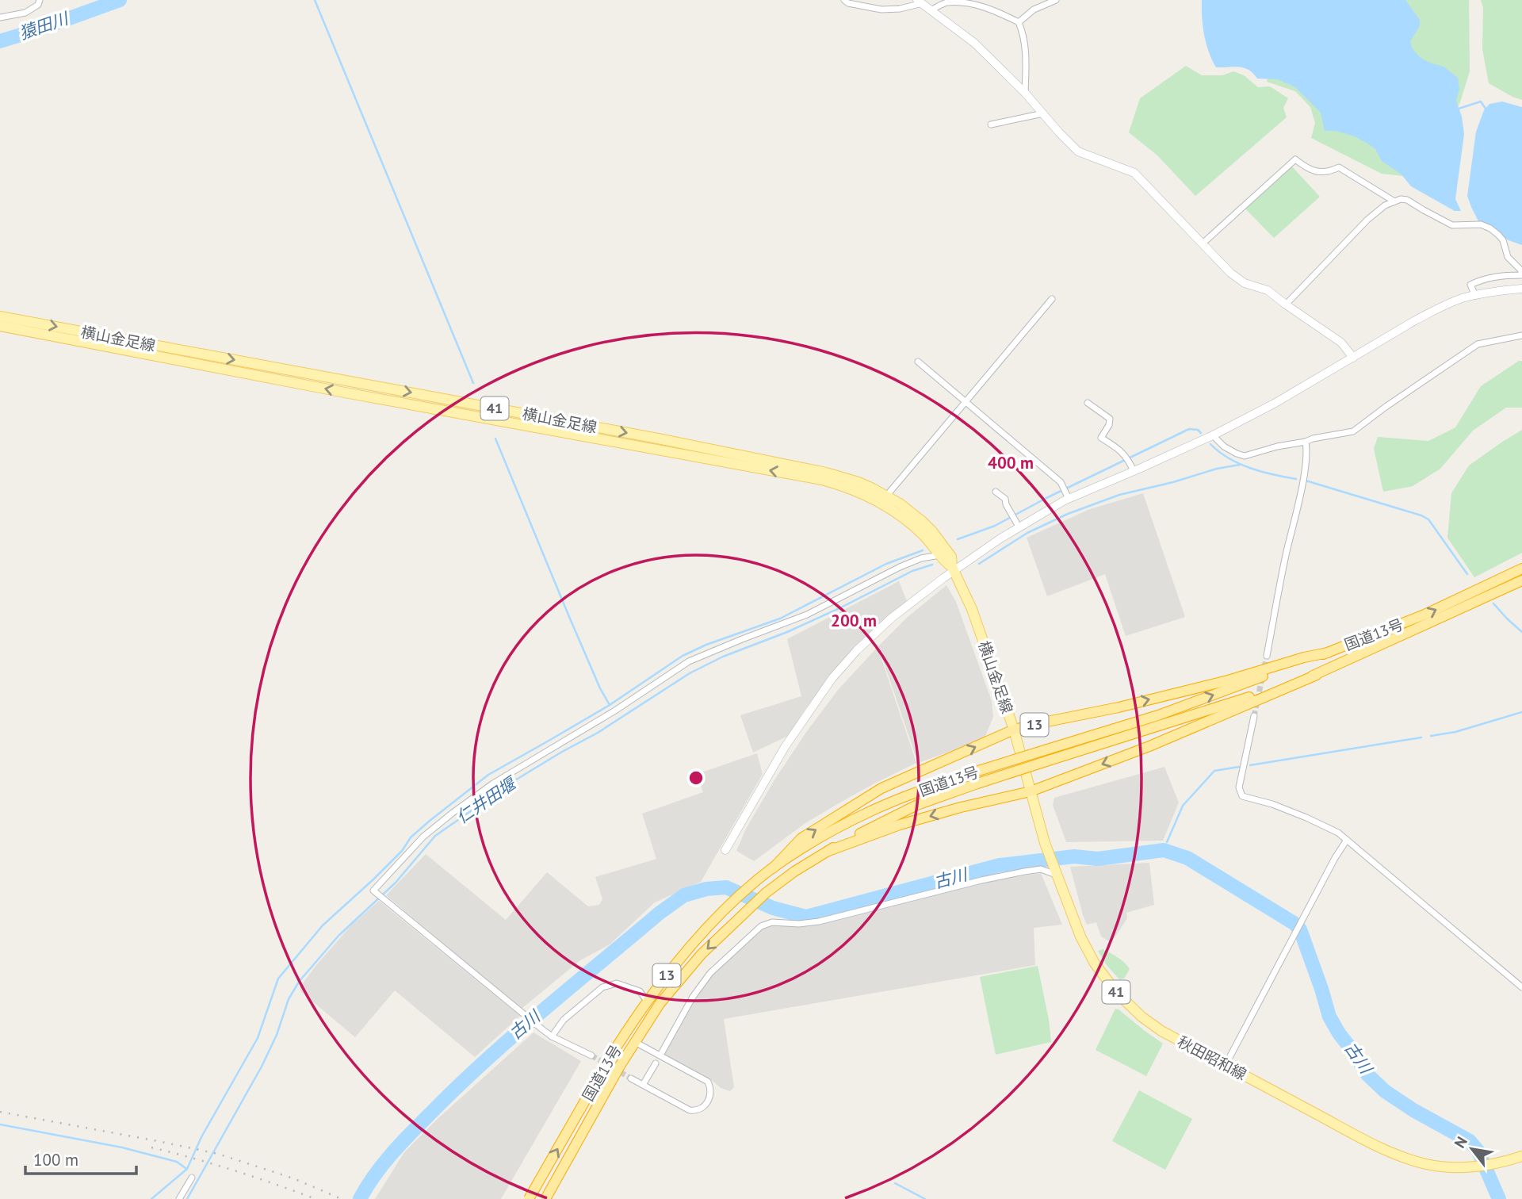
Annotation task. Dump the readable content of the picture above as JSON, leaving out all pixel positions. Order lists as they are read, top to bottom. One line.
{"streets":{"highway":["国道13号","13"],"main road":["横山金足線","41","秋田昭和線"]},"crossings":[["横山金足線","13"],["横山金足線","秋田昭和線"],["国道13号","13"],["13","秋田昭和線"]],"water":["猿田川","仁井田堰","古川"],"scale_bar":"100 m","north":"top left","rings":["400 m","200 m"]}
